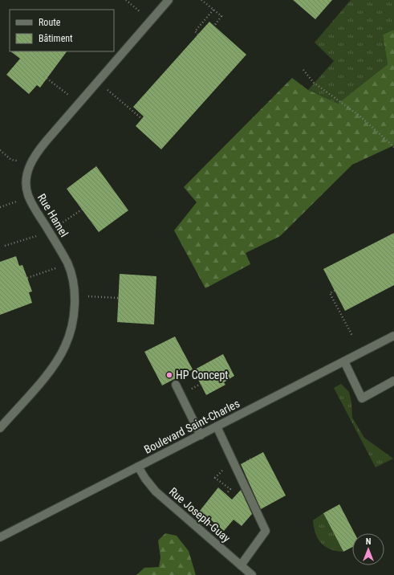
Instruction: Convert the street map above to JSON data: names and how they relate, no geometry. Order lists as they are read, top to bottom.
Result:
{
  "streets": {
    "street": ["Rue Hamel", "Boulevard Saint-Charles", "Rue Joseph-Guay"]
  },
  "crossings": [
    ["Boulevard Saint-Charles", "Rue Joseph-Guay"]
  ],
  "places": ["HP Concept"],
  "legend": ["Route", "Bâtiment"],
  "north": "top"
}
